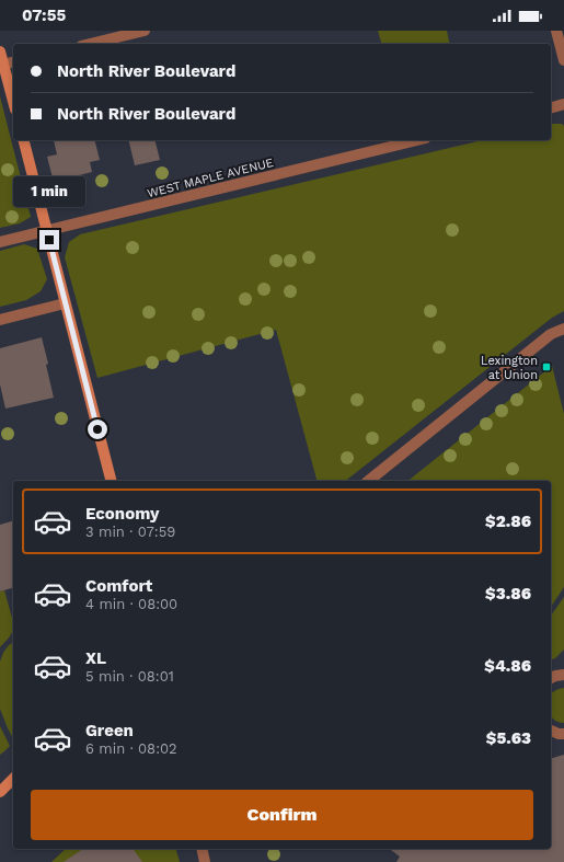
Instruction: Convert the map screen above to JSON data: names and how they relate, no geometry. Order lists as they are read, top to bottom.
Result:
{
  "streets": {
    "street": ["WEST MAPLE AVENUE"]
  },
  "places": {
    "transit": ["Lexington at Union"]
  },
  "page": {
    "status": "07:55",
    "banner": ["North River Boulevard", "North River Boulevard"],
    "bubble": "1 min",
    "list": [
      {
        "name": "Economy",
        "note": "3 min · 07:59",
        "value": "$2.86"
      },
      {
        "name": "Comfort",
        "note": "4 min · 08:00",
        "value": "$3.86"
      },
      {
        "name": "XL",
        "note": "5 min · 08:01",
        "value": "$4.86"
      },
      {
        "name": "Green",
        "note": "6 min · 08:02",
        "value": "$5.63"
      }
    ],
    "buttons": "Confirm"
  }
}
